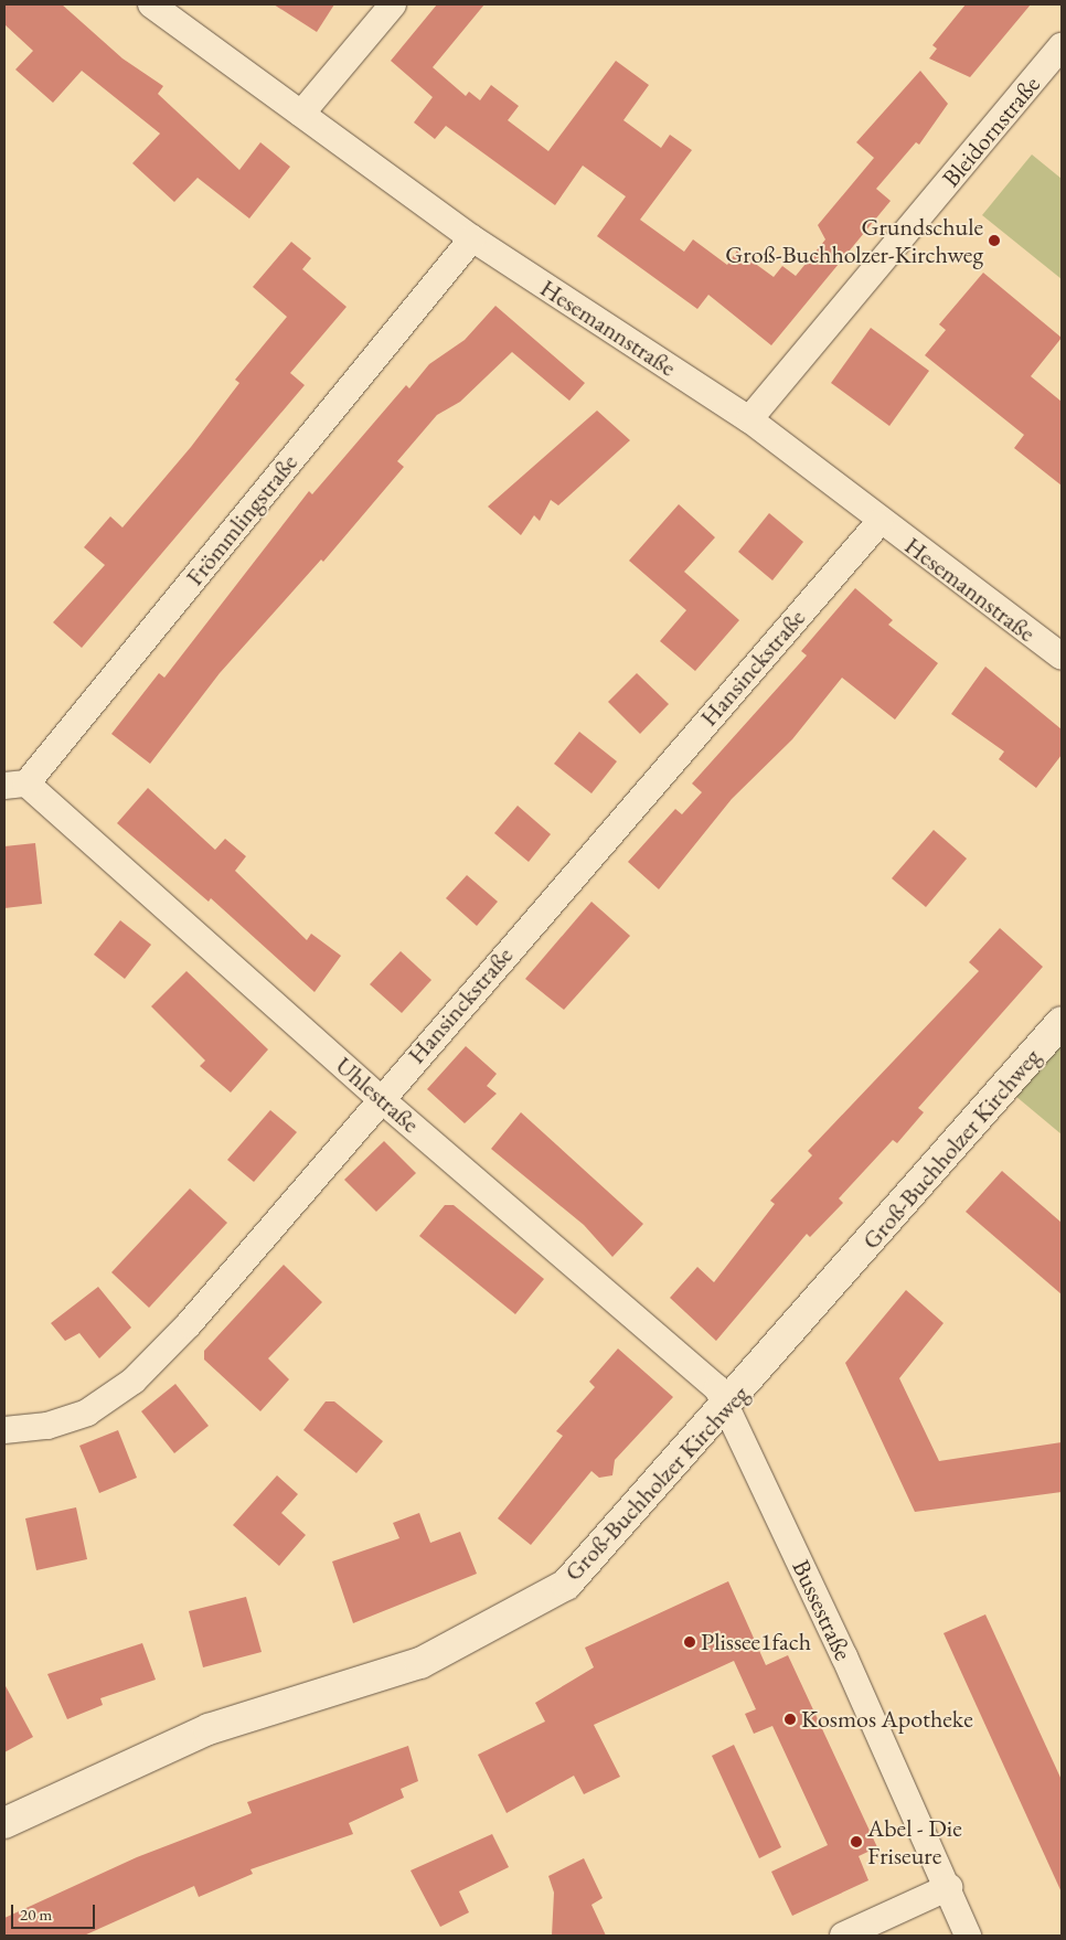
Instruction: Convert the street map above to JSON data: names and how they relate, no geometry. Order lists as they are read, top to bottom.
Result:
{
  "streets": {
    "street": [
      "Bleidornstraße",
      "Hesemannstraße",
      "Frömmlingstraße",
      "Hansinckstraße",
      "Uhlestraße",
      "Groß-Buchholzer Kirchweg",
      "Bussestraße"
    ]
  },
  "crossings": [
    ["Bleidornstraße", "Hesemannstraße"],
    ["Hesemannstraße", "Frömmlingstraße"],
    ["Hesemannstraße", "Hansinckstraße"],
    ["Frömmlingstraße", "Uhlestraße"],
    ["Hansinckstraße", "Uhlestraße"],
    ["Uhlestraße", "Groß-Buchholzer Kirchweg"],
    ["Uhlestraße", "Bussestraße"],
    ["Groß-Buchholzer Kirchweg", "Bussestraße"]
  ],
  "places": [
    "Grundschule Groß-Buchholzer-Kirchweg",
    "Plissee1fach",
    "Kosmos Apotheke",
    "Abel - Die Friseure"
  ],
  "scale_bar": "20 m"
}
